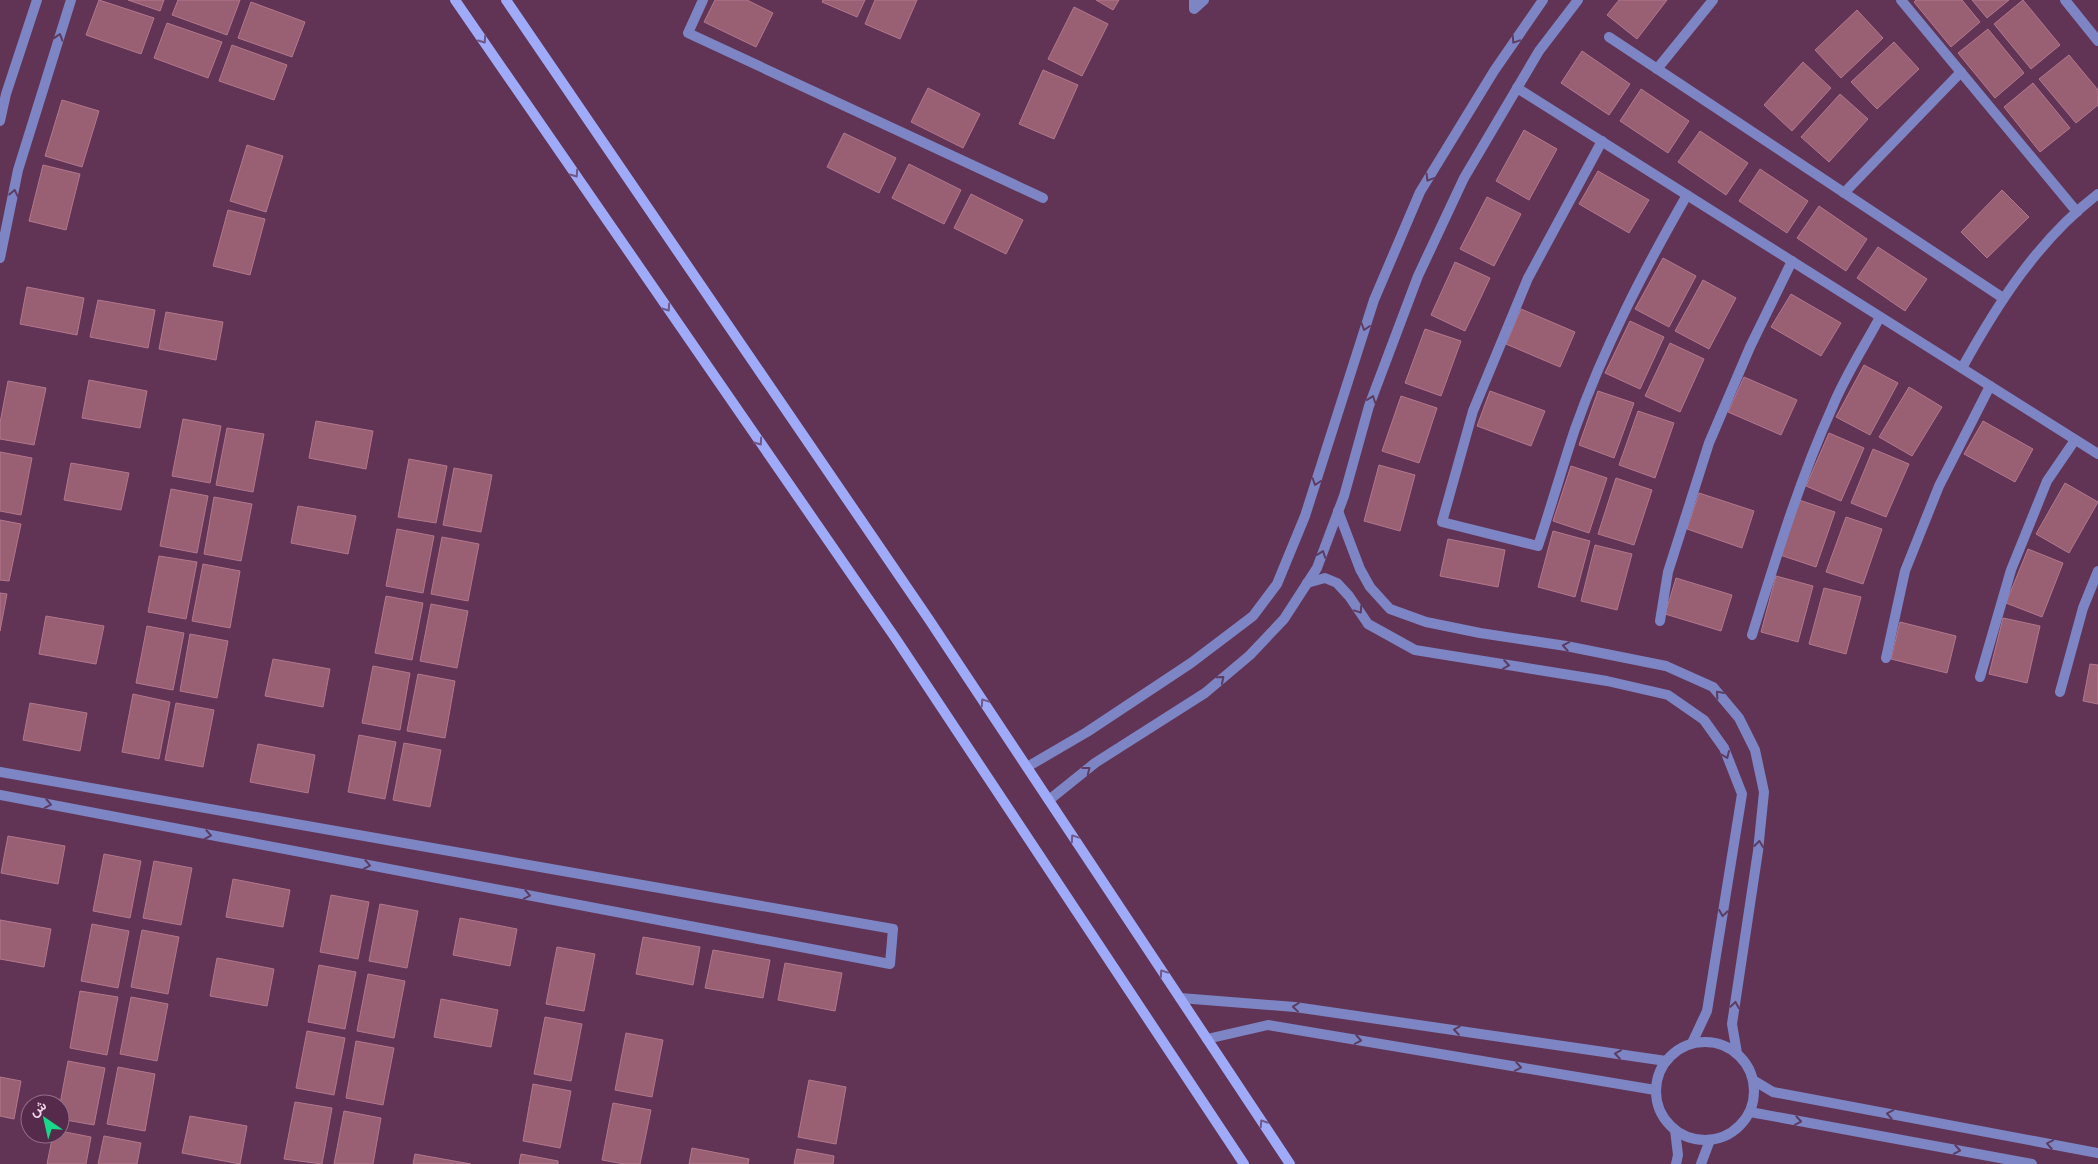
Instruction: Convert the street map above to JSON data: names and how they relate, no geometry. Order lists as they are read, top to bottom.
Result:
{
  "north": "top left"
}
